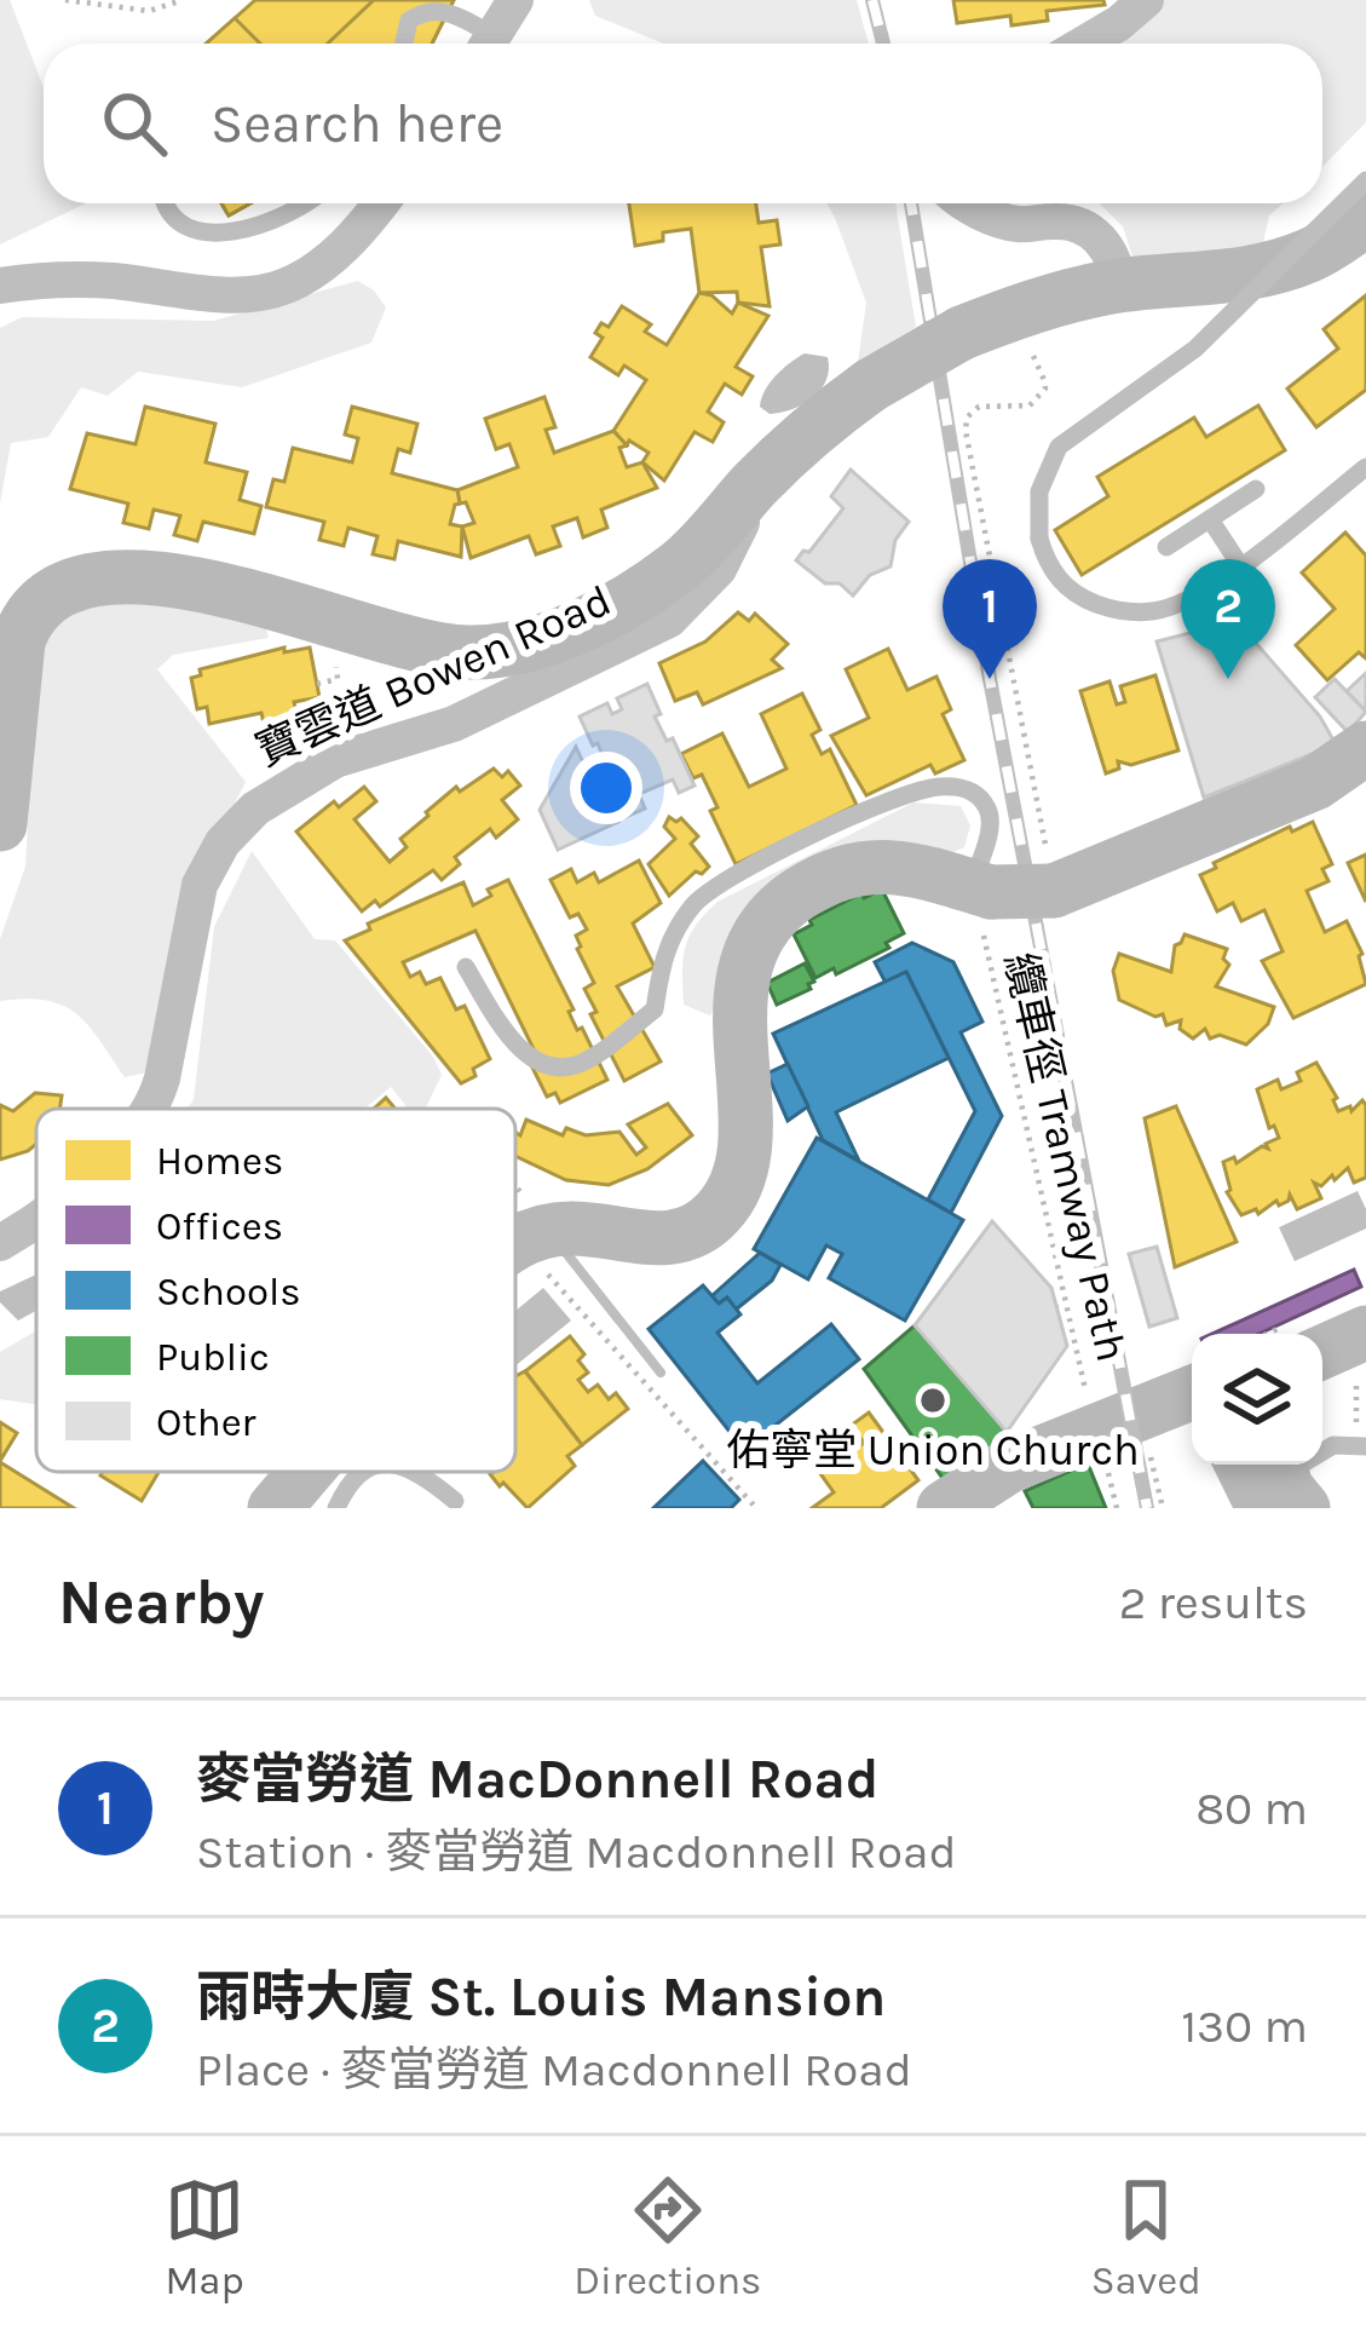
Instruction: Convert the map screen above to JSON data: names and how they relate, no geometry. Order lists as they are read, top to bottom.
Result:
{
  "streets": {
    "street": ["寶雲道 Bowen Road"],
    "path": ["纜車徑 Tramway Path"]
  },
  "places": ["佑寧堂 Union Church"],
  "legend": [
    "Homes",
    "Offices",
    "Schools",
    "Public",
    "Other"
  ],
  "page": {
    "search": "Search here",
    "pins": ["1", "2"],
    "heading": ["Nearby", "2 results"],
    "list": [
      {
        "mark": "1",
        "name": "麥當勞道 MacDonnell Road",
        "note": "Station · 麥當勞道 Macdonnell Road",
        "value": "80 m"
      },
      {
        "mark": "2",
        "name": "雨時大廈 St. Louis Mansion",
        "note": "Place · 麥當勞道 Macdonnell Road",
        "value": "130 m"
      }
    ],
    "nav": ["Map", "Directions", "Saved"]
  }
}
